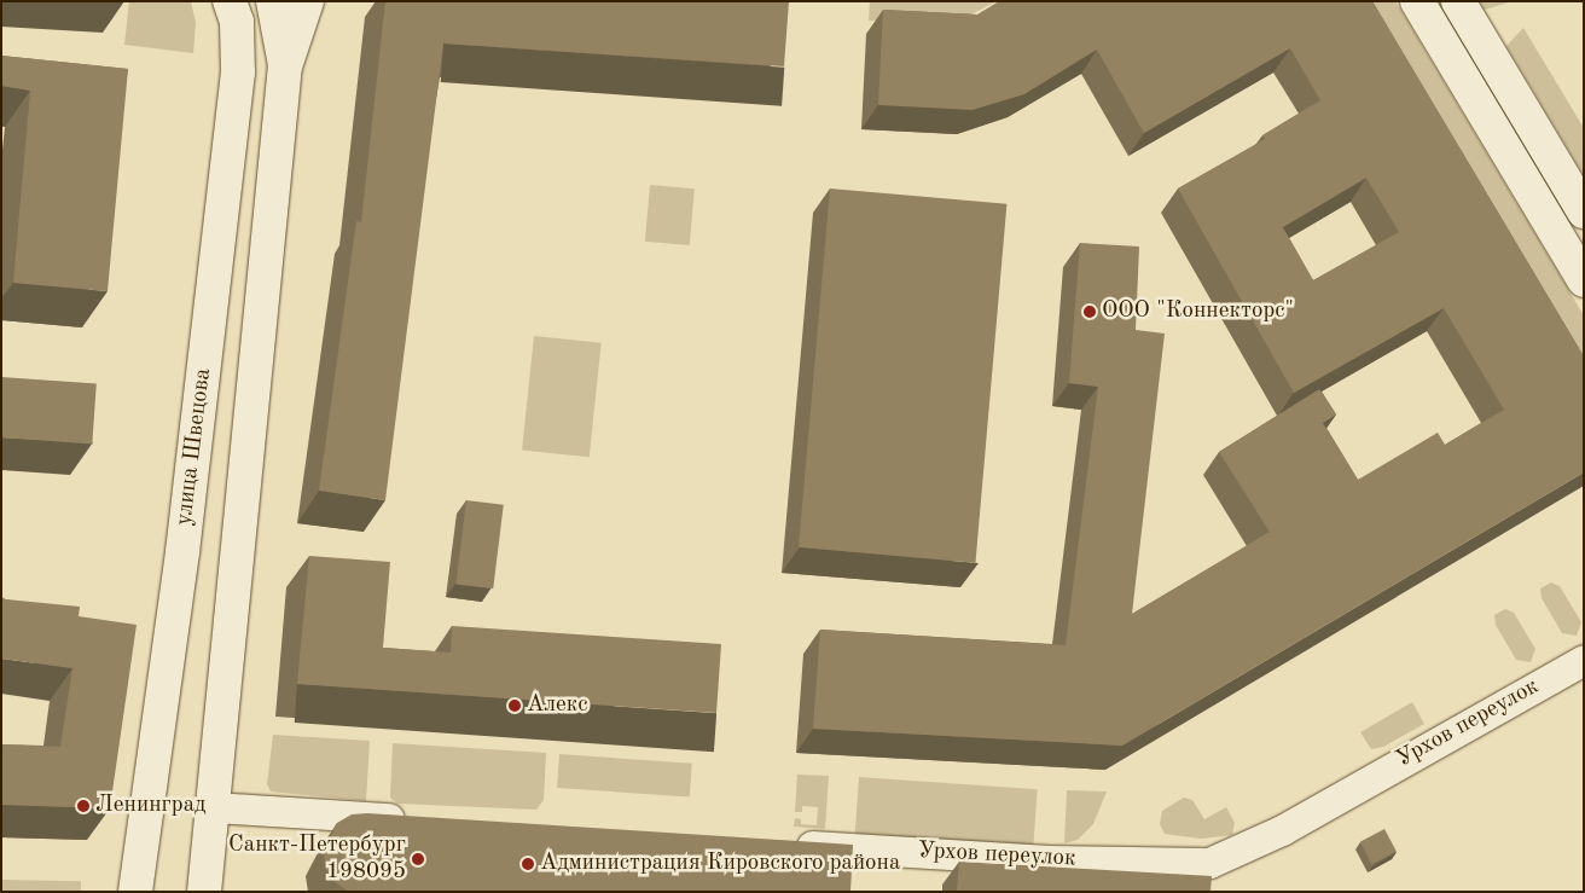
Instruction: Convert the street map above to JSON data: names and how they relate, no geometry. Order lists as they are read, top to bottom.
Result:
{
  "streets": {
    "street": ["улица Швецова", "Урхов переулок"]
  },
  "places": [
    "ООО \"Коннекторс\"",
    "Алекс",
    "Ленинград",
    "Санкт-Петербург 198095",
    "Администрация Кировского района"
  ]
}
